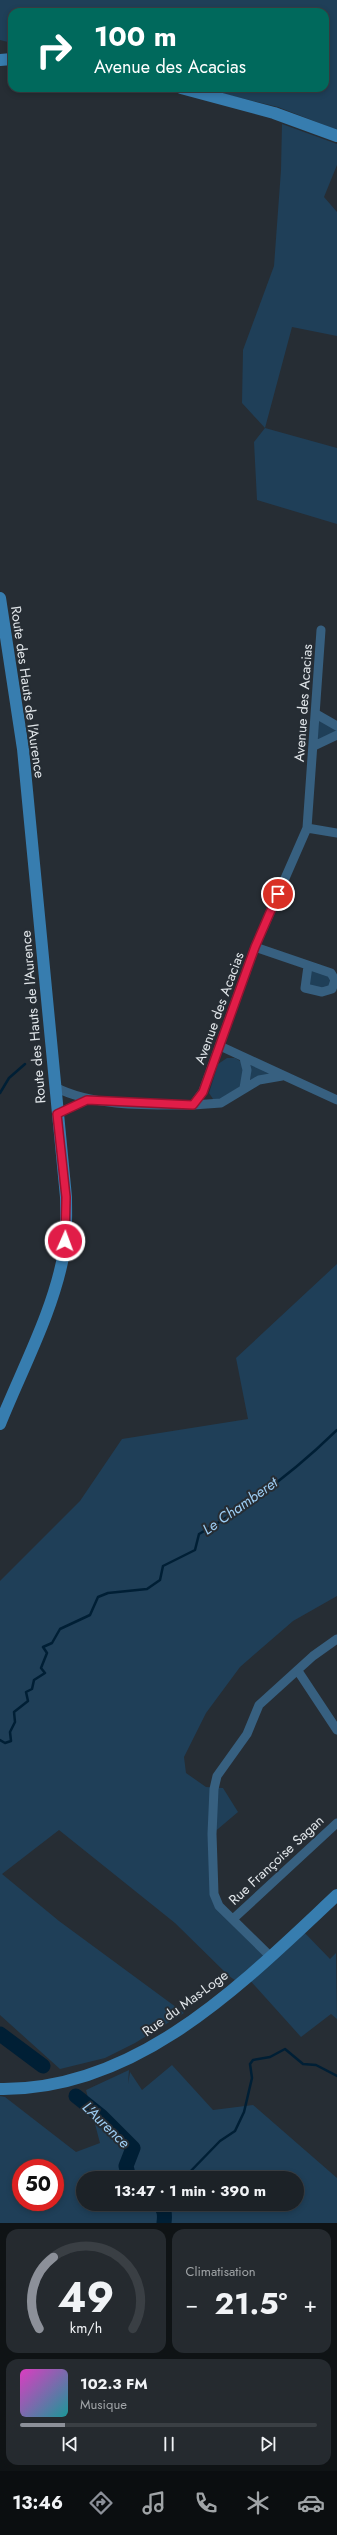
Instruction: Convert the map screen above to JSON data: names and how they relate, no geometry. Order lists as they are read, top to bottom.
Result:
{
  "streets": {
    "main road": ["Route des Hauts de l'Aurence", "Rue du Mas-Loge"],
    "street": ["Avenue des Acacias", "Rue Françoise Sagan"]
  },
  "water": ["Le Chamberet", "L'Aurence"],
  "page": {
    "turn": ["100 m", "Avenue des Acacias"],
    "limit": "50",
    "trip": "13:47 · 1 min · 390 m",
    "tile": "Climatisation",
    "heat": ["−", "21.5°", "+"],
    "song": ["102.3 FM", "Musique"],
    "tabs": "13:46",
    "gauge": ["49", "km/h"]
  }
}
